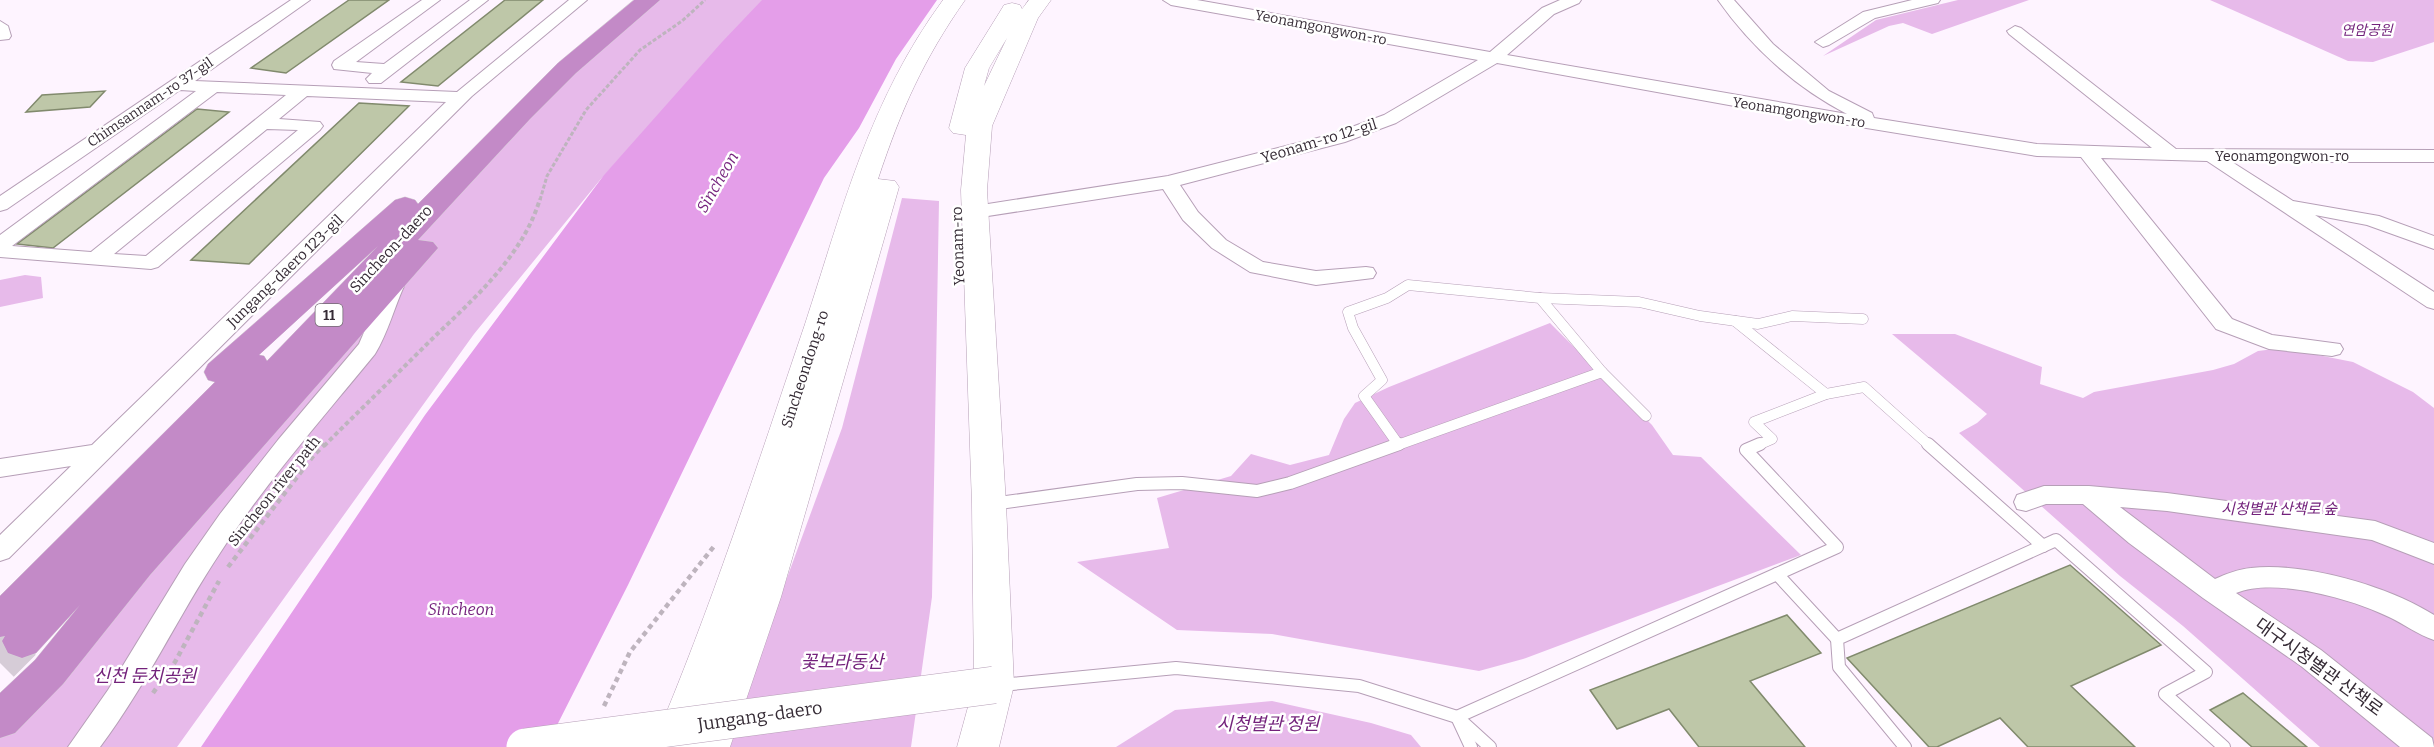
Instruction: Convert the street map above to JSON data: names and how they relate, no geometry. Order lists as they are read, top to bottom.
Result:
{
  "streets": {
    "highway": ["Sincheon-daero", "11"],
    "main road": ["Yeonam-ro", "Sincheondong-ro", "Jungang-daero"],
    "street": [
      "Yeonamgongwon-ro",
      "Chimsannam-ro 37-gil",
      "Yeonam-ro 12-gil",
      "Jungang-daero 123-gil",
      "대구시청별관 산책로"
    ],
    "path": ["Sincheon river path"]
  },
  "crossings": [
    ["Yeonamgongwon-ro", "Yeonam-ro 12-gil"],
    ["Yeonam-ro 12-gil", "Yeonam-ro"],
    ["Yeonam-ro", "Jungang-daero"]
  ],
  "water": ["Sincheon"],
  "parks": [
    "연암공원",
    "시청별관 산책로 숲",
    "꽃보라동산",
    "신천 둔치공원",
    "시청별관 정원"
  ]
}
